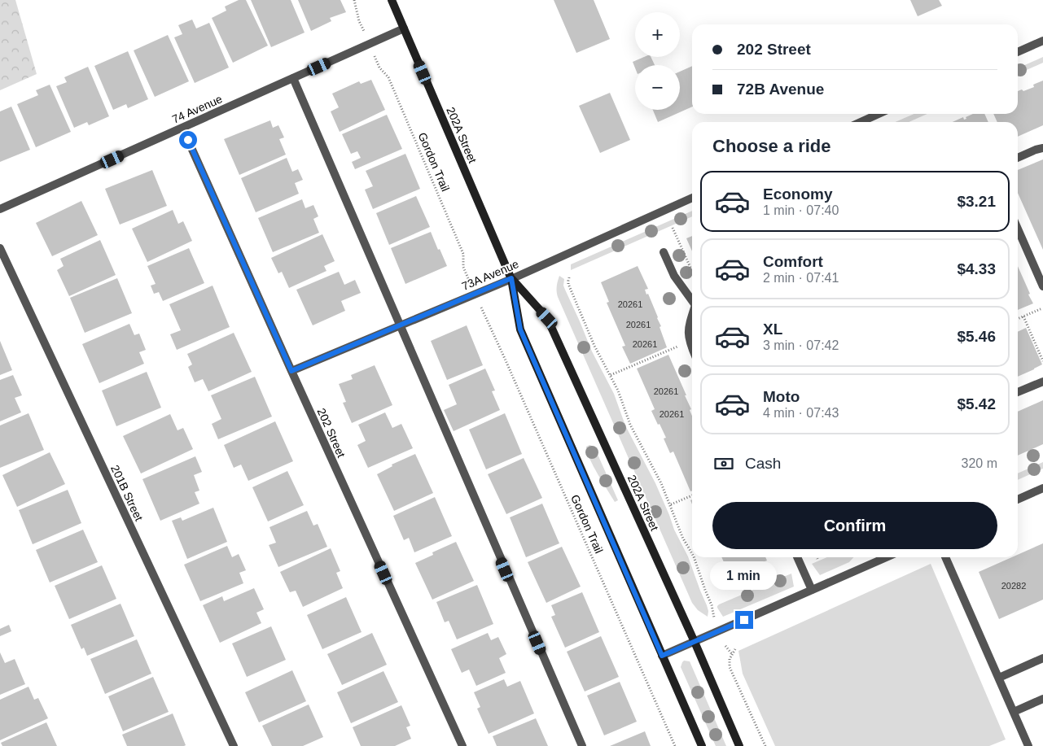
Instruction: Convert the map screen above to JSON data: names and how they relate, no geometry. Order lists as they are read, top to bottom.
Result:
{
  "streets": {
    "main road": ["202A Street"],
    "street": [
      "74 Avenue",
      "73A Avenue",
      "202 Street",
      "201B Street"
    ],
    "path": ["Gordon Trail"]
  },
  "crossings": [
    ["74 Avenue", "202A Street"],
    ["74 Avenue", "202 Street"],
    ["202A Street", "73A Avenue"],
    ["73A Avenue", "202 Street"]
  ],
  "house_numbers": [
    "20261",
    "20261",
    "20261",
    "20261",
    "20261",
    "20282"
  ],
  "page": {
    "map_buttons": ["+", "−"],
    "banner": ["202 Street", "72B Avenue"],
    "heading": "Choose a ride",
    "list": [
      {
        "name": "Economy",
        "note": "1 min · 07:40",
        "value": "$3.21"
      },
      {
        "name": "Comfort",
        "note": "2 min · 07:41",
        "value": "$4.33"
      },
      {
        "name": "XL",
        "note": "3 min · 07:42",
        "value": "$5.46"
      },
      {
        "name": "Moto",
        "note": "4 min · 07:43",
        "value": "$5.42"
      }
    ],
    "pay": ["Cash", "320 m"],
    "buttons": "Confirm",
    "bubble": "1 min"
  }
}
